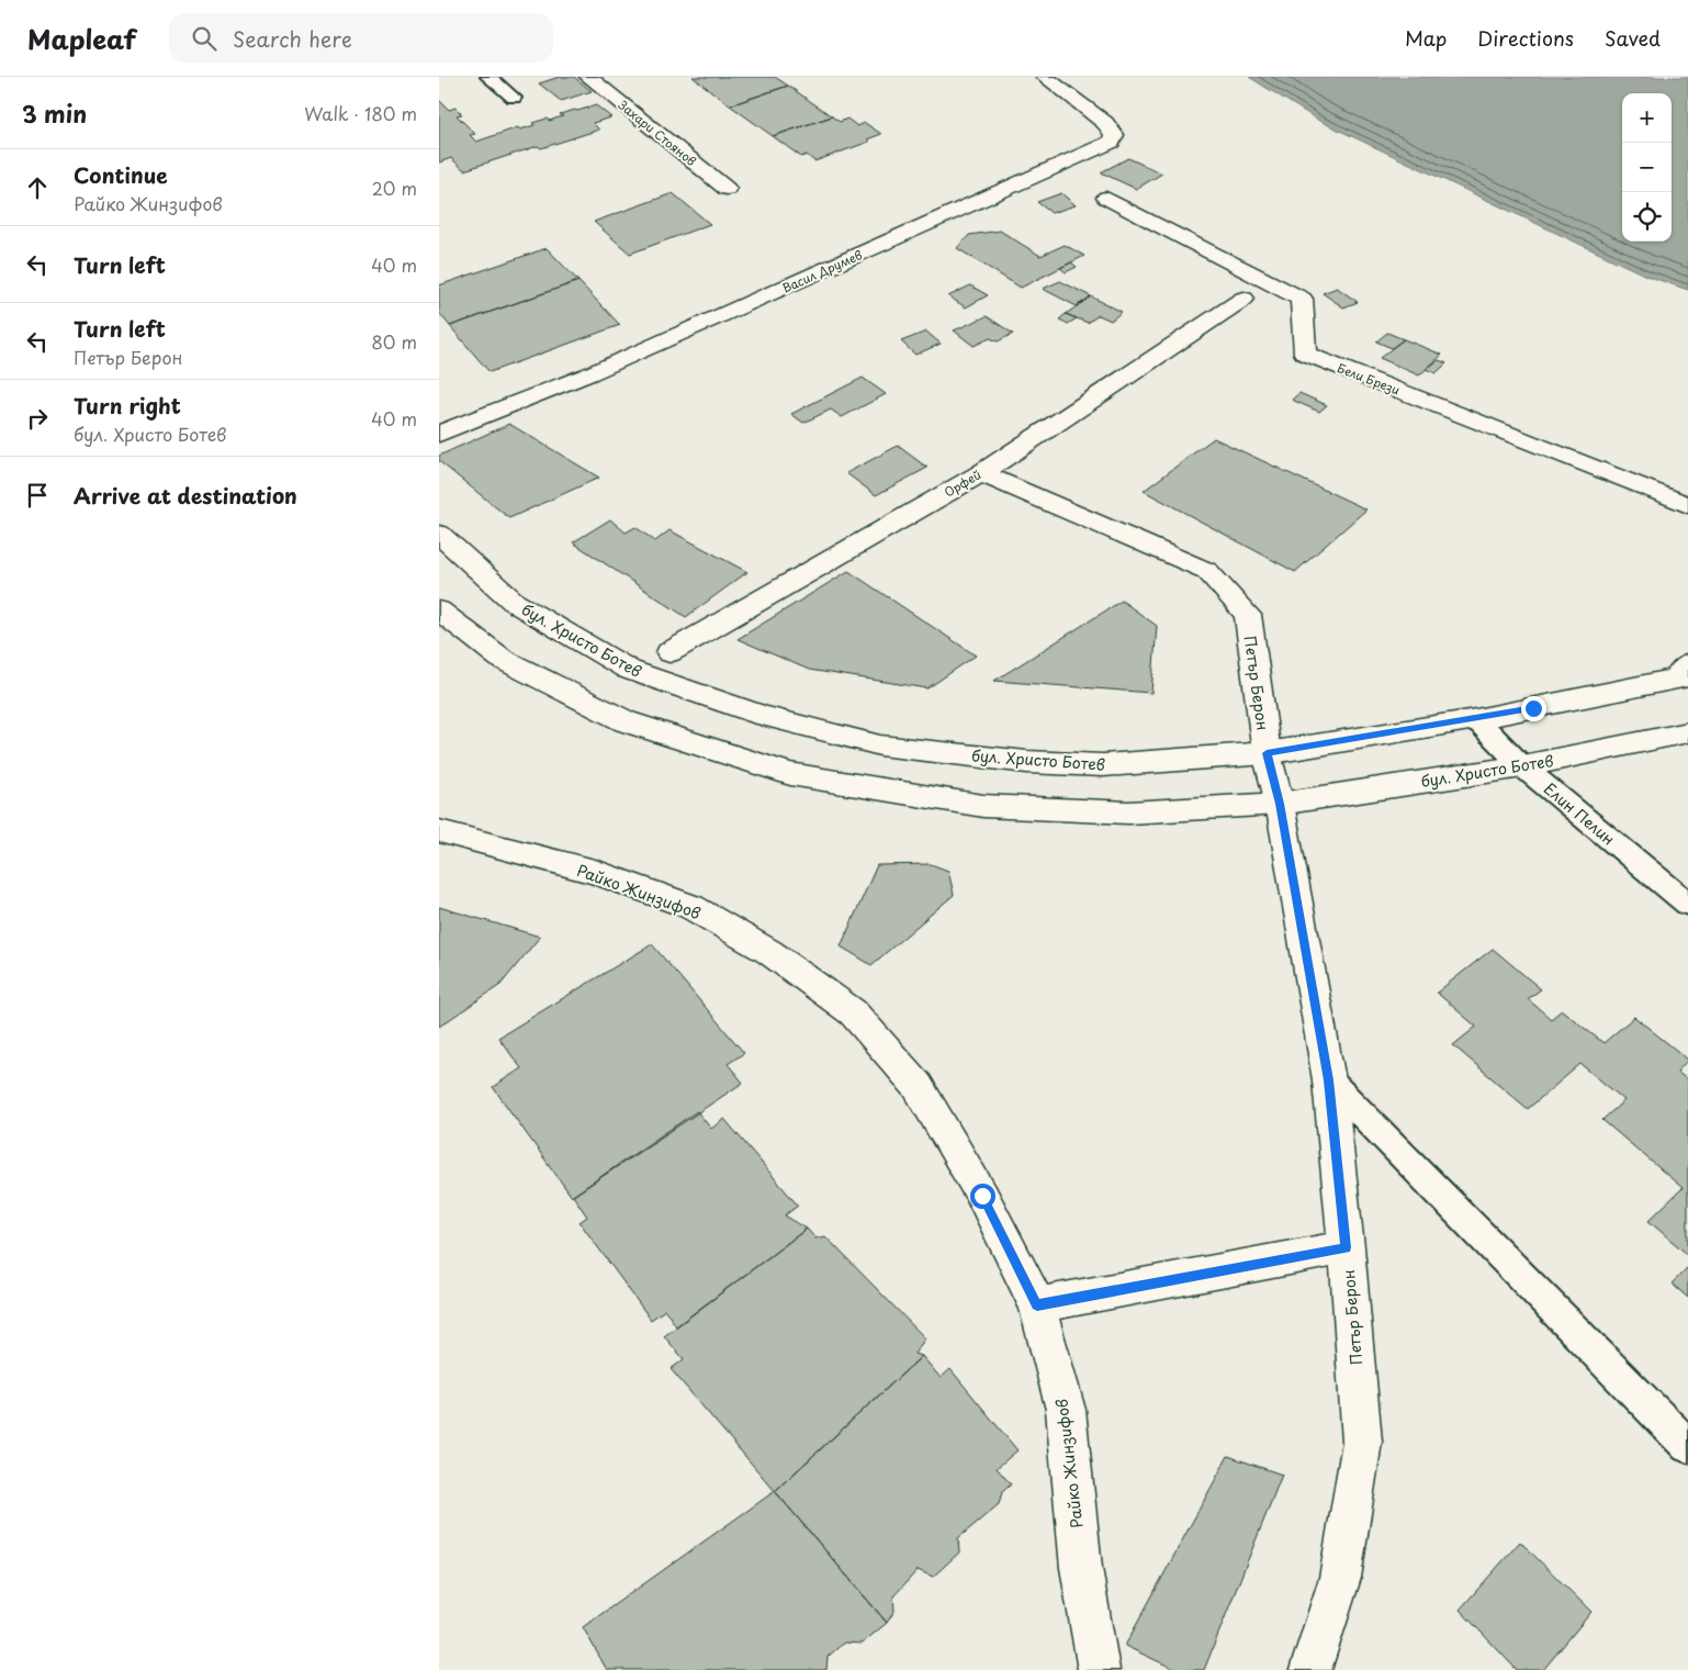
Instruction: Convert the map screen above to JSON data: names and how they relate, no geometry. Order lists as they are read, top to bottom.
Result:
{
  "streets": {
    "street": [
      "Захари Стоянов",
      "Васил Друмев",
      "Бели Брези",
      "Орфей",
      "бул. Христо Ботев",
      "Петър Берон",
      "Райко Жинзифов"
    ],
    "lane": ["Елин Пелин"]
  },
  "crossings": [
    ["Орфей", "Петър Берон"],
    ["бул. Христо Ботев", "Петър Берон"],
    ["бул. Христо Ботев", "Елин Пелин"]
  ],
  "page": {
    "header": "Mapleaf",
    "search": "Search here",
    "nav": ["Map", "Directions", "Saved"],
    "heading": ["3 min", "Walk · 180 m"],
    "map_buttons": ["+", "−"],
    "list": [
      ["Continue", "Райко Жинзифов", "20 m"],
      ["Turn left", "40 m"],
      ["Turn left", "Петър Берон", "80 m"],
      ["Turn right", "бул. Христо Ботев", "40 m"],
      "Arrive at destination"
    ]
  }
}
